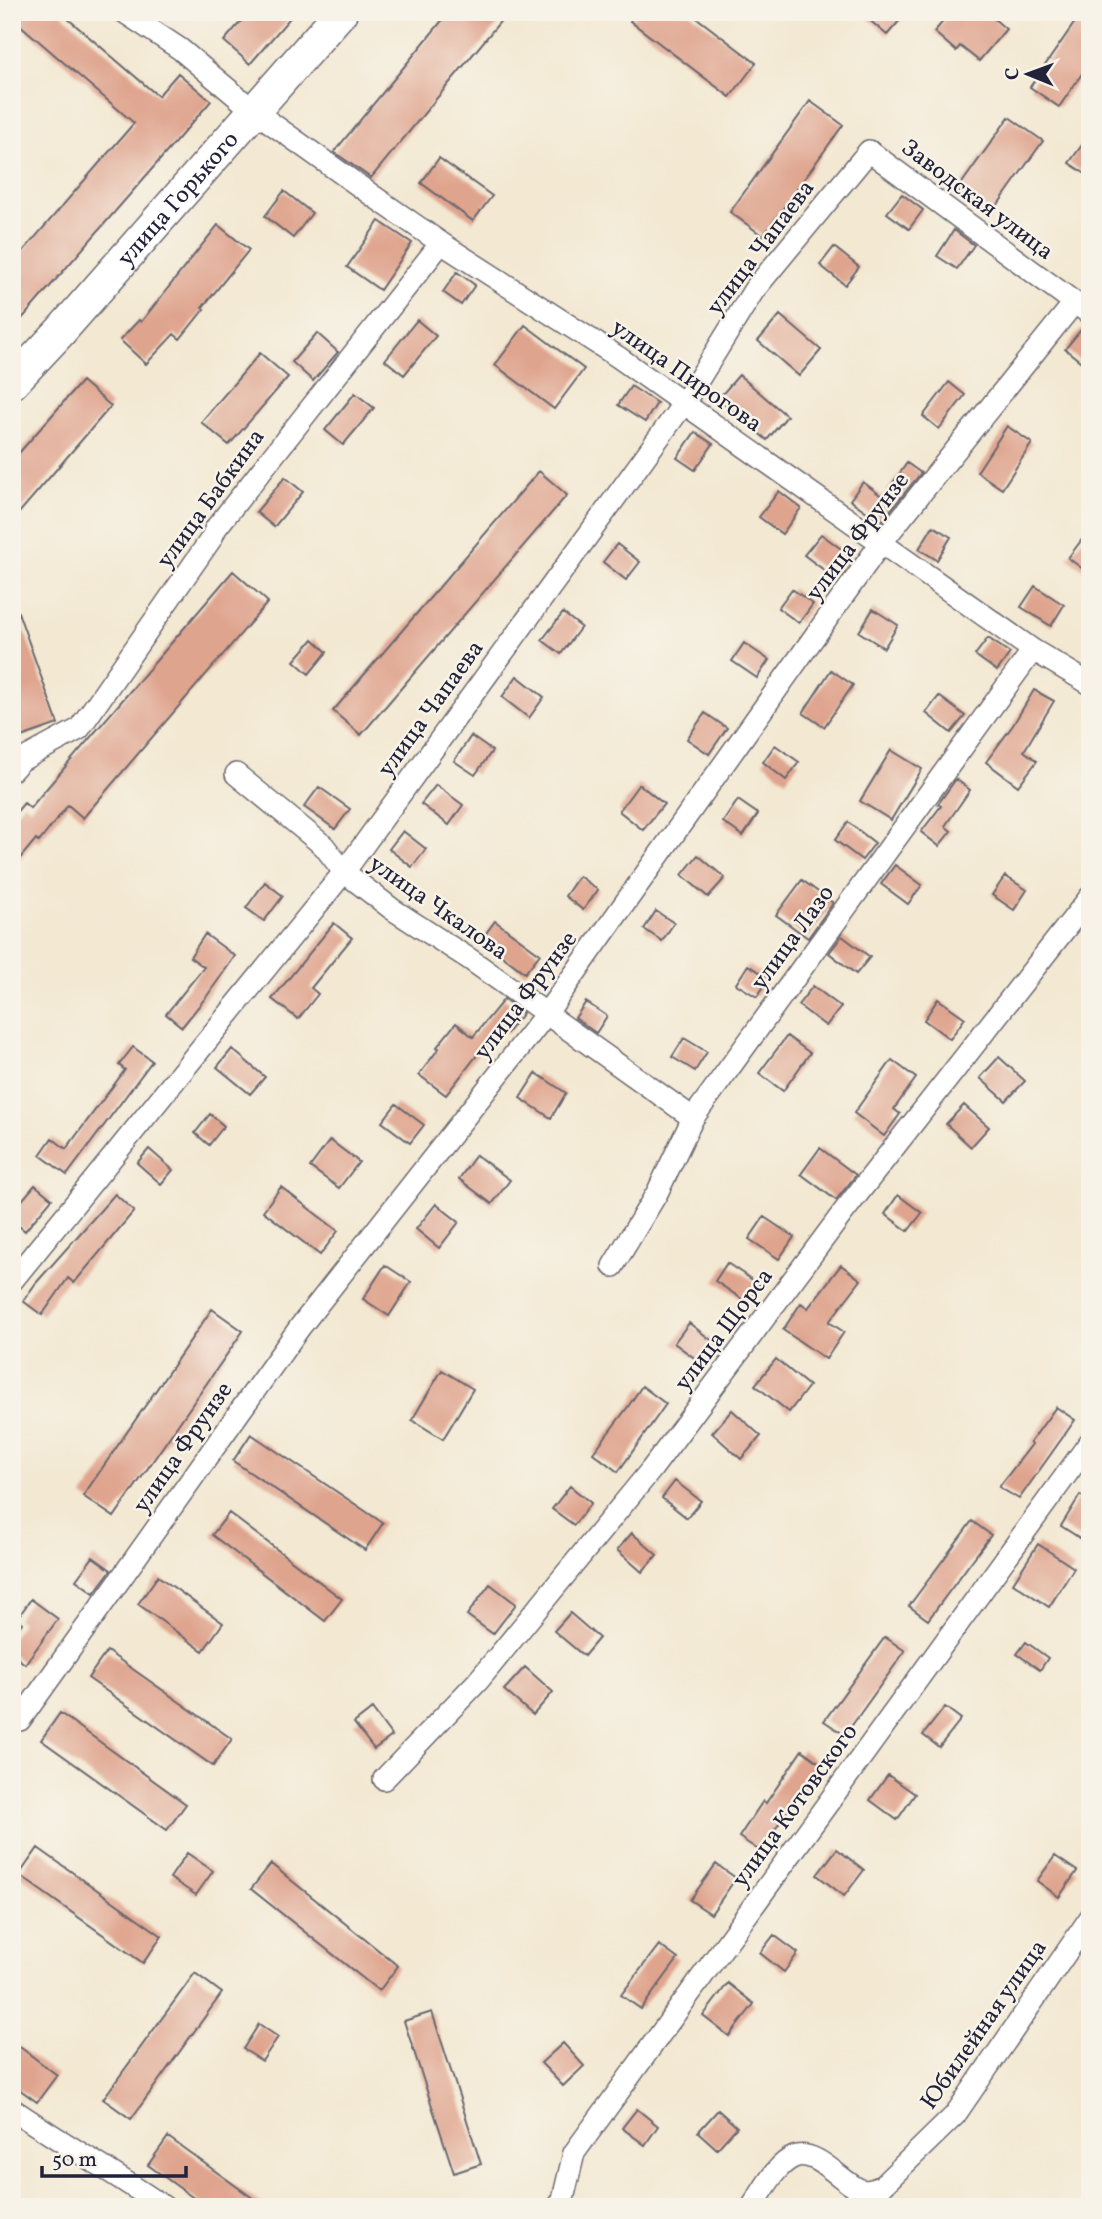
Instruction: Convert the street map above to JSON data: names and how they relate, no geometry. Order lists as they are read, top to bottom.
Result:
{
  "streets": {
    "street": [
      "улица Горького",
      "Заводская улица",
      "улица Чапаева",
      "улица Пирогова",
      "улица Бабкина",
      "улица Фрунзе",
      "улица Чкалова",
      "улица Лазо",
      "улица Щорса",
      "улица Котовского",
      "Юбилейная улица"
    ]
  },
  "crossings": [
    ["улица Горького", "улица Пирогова"],
    ["Заводская улица", "улица Чапаева"],
    ["Заводская улица", "улица Фрунзе"],
    ["улица Чапаева", "улица Пирогова"],
    ["улица Чапаева", "улица Чкалова"],
    ["улица Пирогова", "улица Бабкина"],
    ["улица Пирогова", "улица Фрунзе"],
    ["улица Пирогова", "улица Лазо"],
    ["улица Фрунзе", "улица Чкалова"],
    ["улица Чкалова", "улица Лазо"]
  ],
  "scale_bar": "50 m",
  "north": "left"
}
